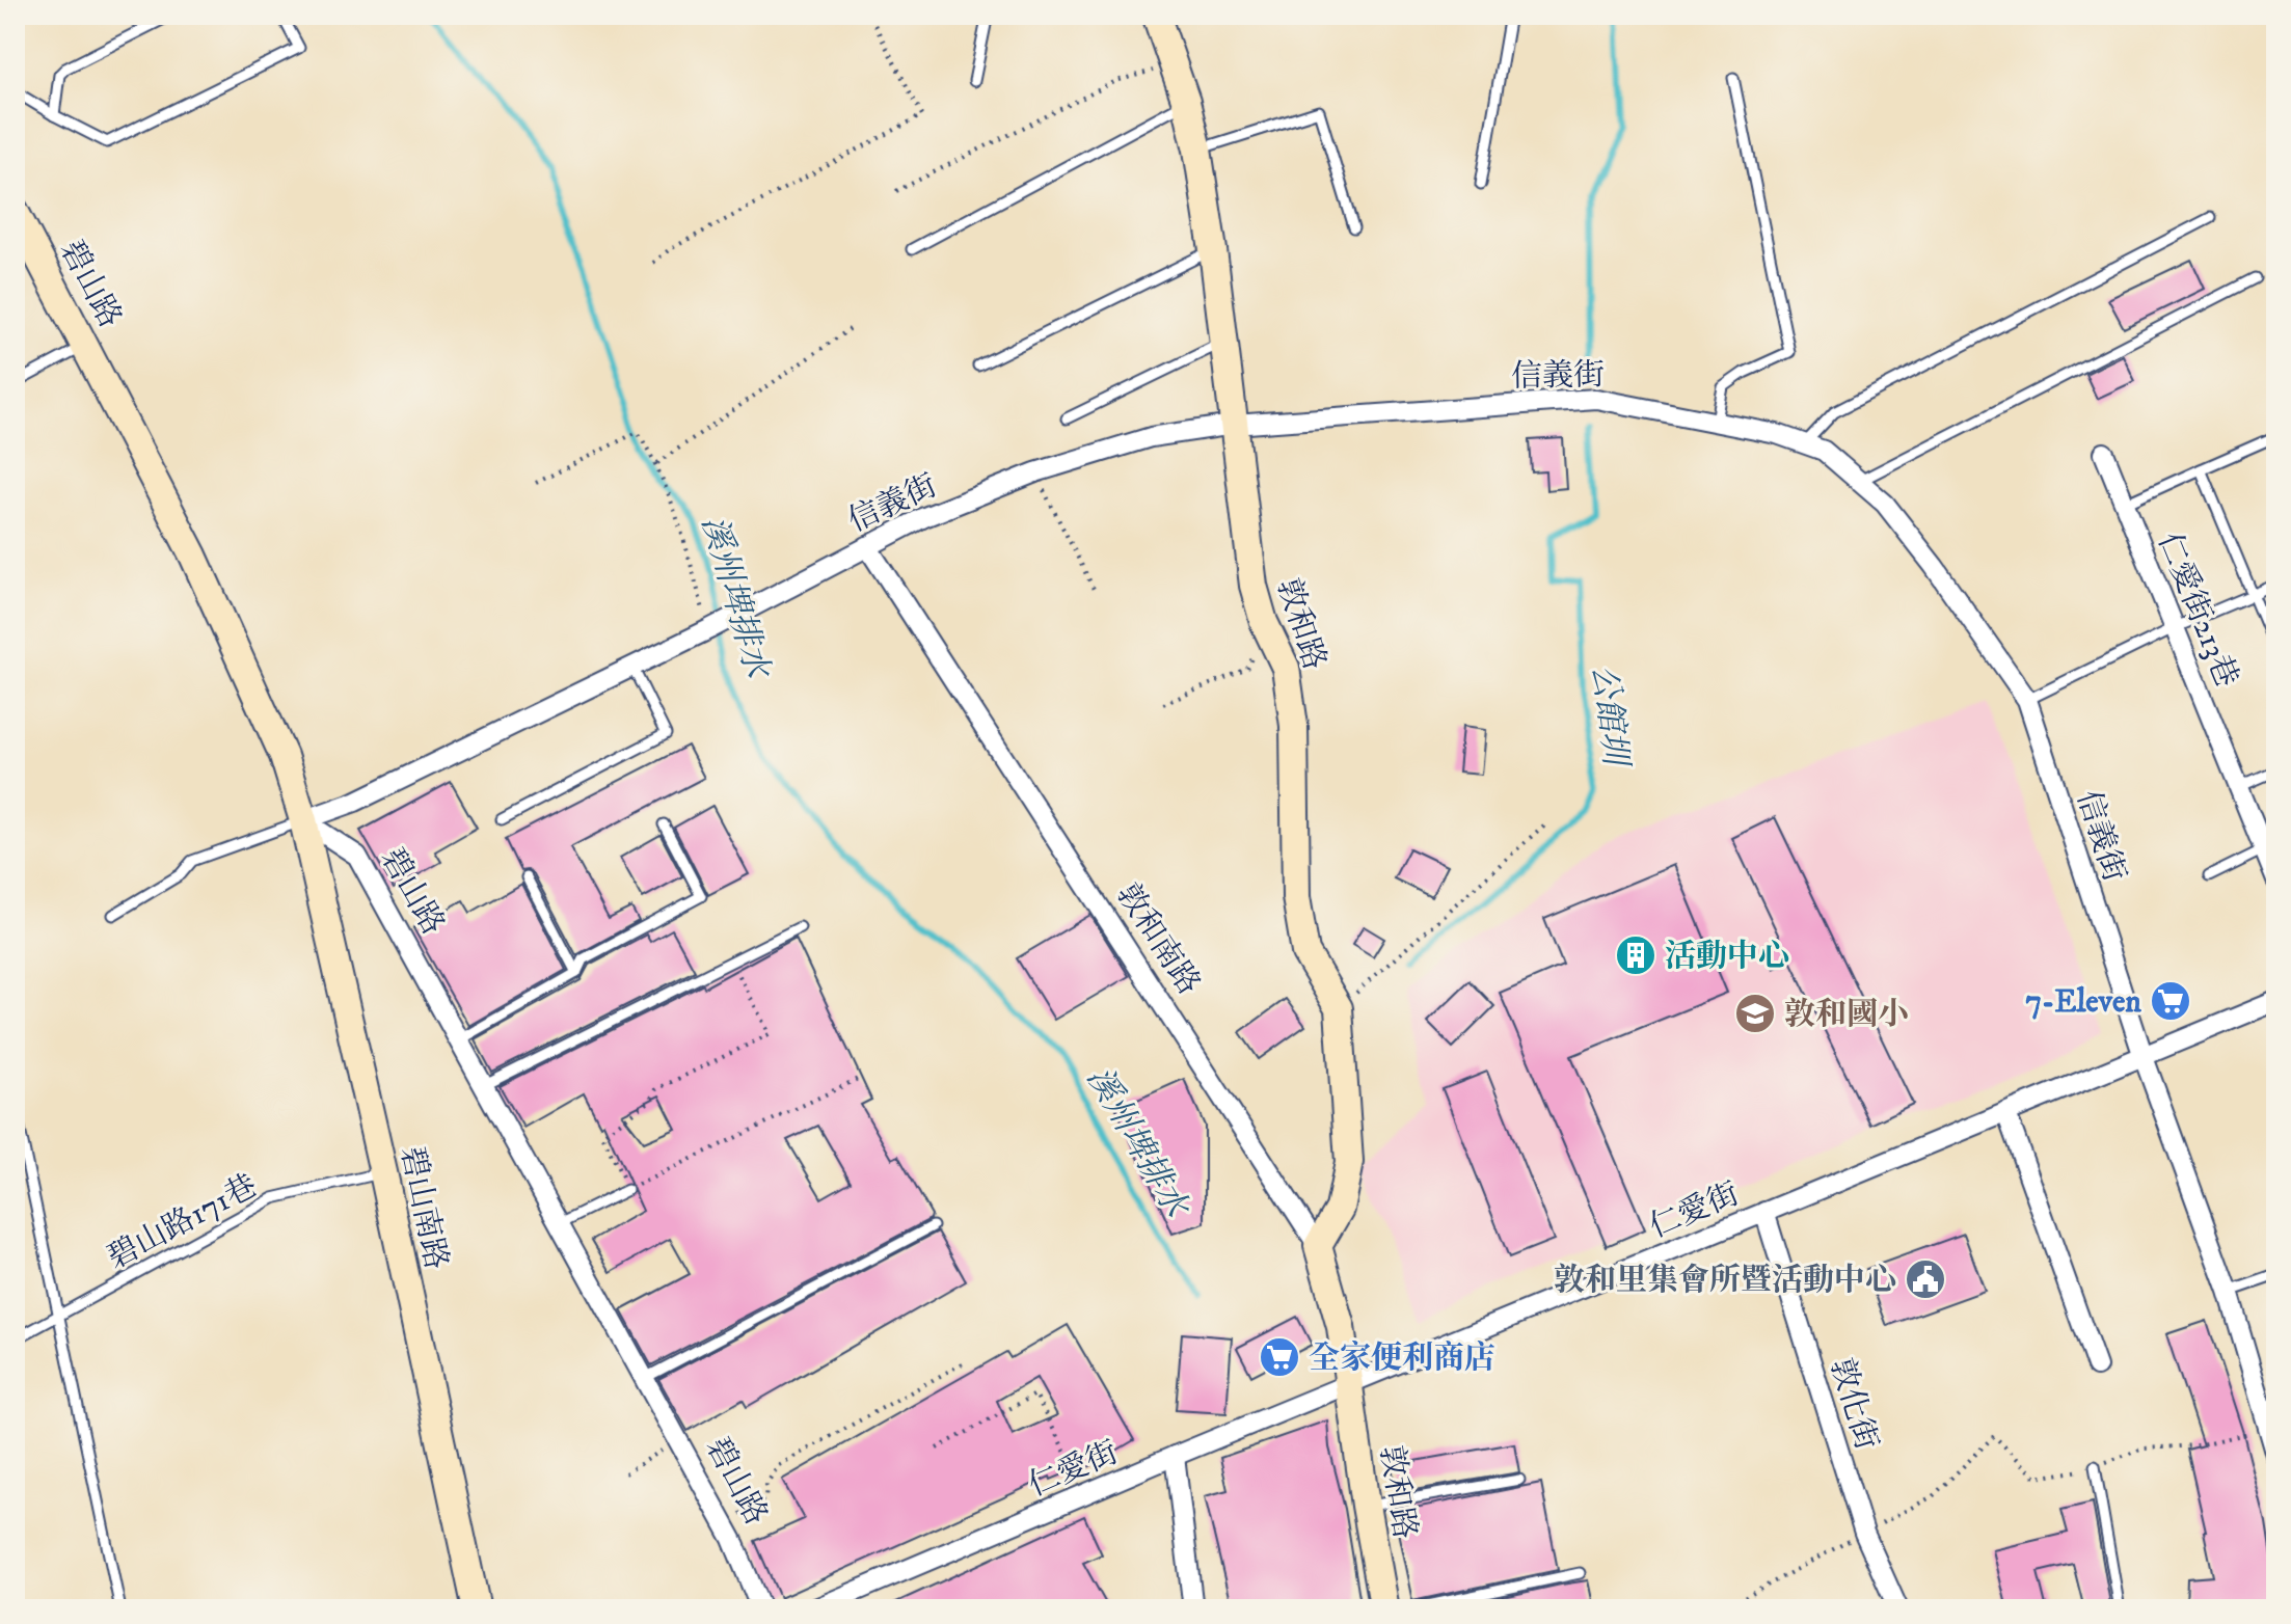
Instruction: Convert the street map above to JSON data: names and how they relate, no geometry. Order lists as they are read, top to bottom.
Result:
{
  "streets": {
    "street": [
      "碧山路",
      "信義街",
      "仁愛街213巷",
      "敦和路",
      "敦和南路",
      "碧山南路",
      "仁愛街",
      "敦化街"
    ],
    "lane": ["碧山路171巷"]
  },
  "crossings": [
    ["碧山路", "信義街"],
    ["碧山路", "碧山南路"],
    ["信義街", "敦和路"],
    ["信義街", "敦和南路"],
    ["信義街", "碧山南路"],
    ["信義街", "仁愛街"],
    ["敦和路", "敦和南路"],
    ["敦和路", "仁愛街"],
    ["敦和南路", "仁愛街"],
    ["碧山南路", "碧山路171巷"],
    ["仁愛街", "敦化街"]
  ],
  "water": ["溪州埤排水", "公館圳"],
  "places": {
    "building": ["活動中心"],
    "supermarket": ["7-Eleven", "全家便利商店"],
    "school or university": ["敦和國小"],
    "public building": ["敦和里集會所暨活動中心"]
  }
}
